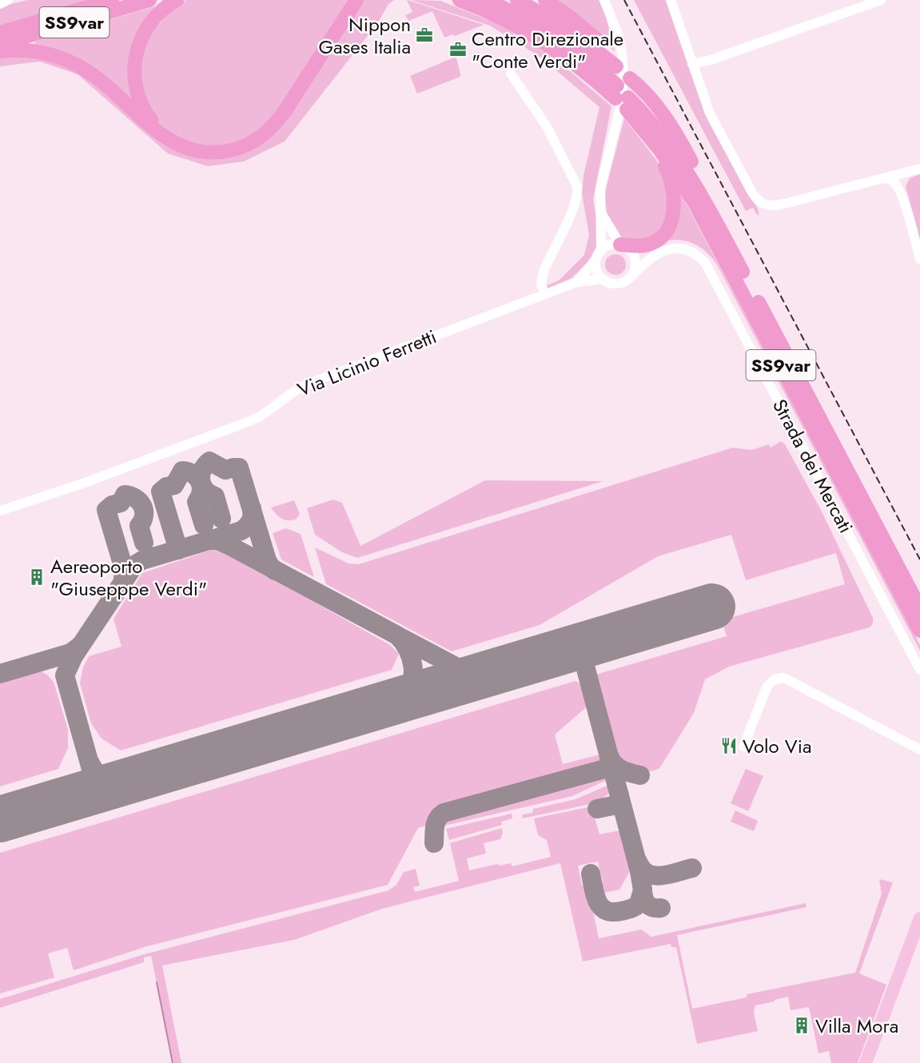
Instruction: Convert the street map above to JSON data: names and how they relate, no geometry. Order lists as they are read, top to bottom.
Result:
{
  "streets": {
    "highway": ["SS9var"],
    "street": ["Via Licinio Ferretti", "Strada dei Mercati"]
  },
  "crossings": [
    ["Via Licinio Ferretti", "Strada dei Mercati"]
  ],
  "places": {
    "office": ["Nippon Gases Italia", "Centro Direzionale \"Conte Verdi\""],
    "building": ["Aereoporto \"Giusepppe Verdi\"", "Villa Mora"],
    "restaurant": ["Volo Via"]
  }
}
